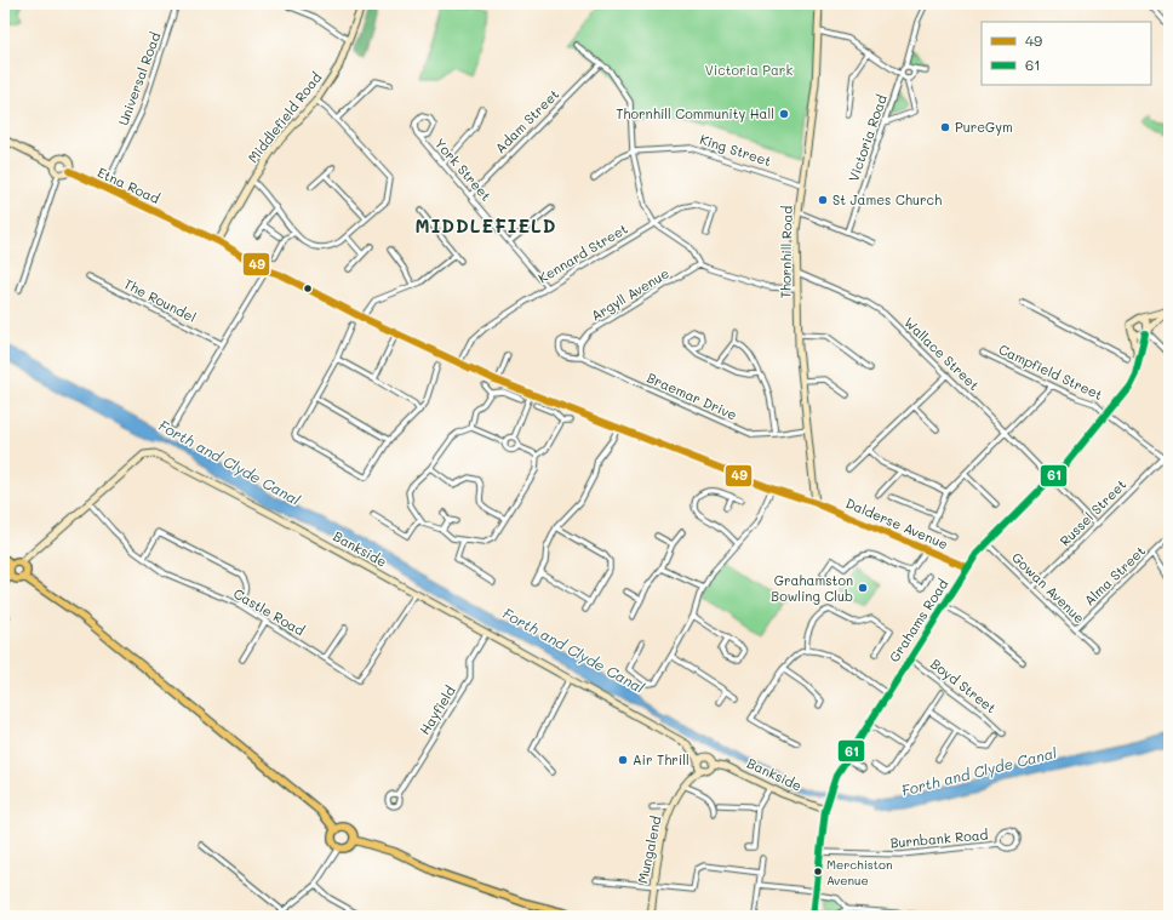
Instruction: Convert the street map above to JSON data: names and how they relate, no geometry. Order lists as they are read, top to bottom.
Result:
{
  "streets": {
    "street": [
      "Universal Road",
      "Middlefield Road",
      "Adam Street",
      "Victoria Road",
      "King Street",
      "York Street",
      "Etna Road",
      "Thornhill Road",
      "Kennard Street",
      "Argyll Avenue",
      "The Roundel",
      "Wallace Street",
      "Campfield Street",
      "Braemar Drive",
      "Russel Street",
      "Dalderse Avenue",
      "Bankside",
      "Alma Street",
      "Gowan Avenue",
      "Castle Road",
      "Grahams Road",
      "Boyd Street",
      "Hayfield",
      "Burnbank Road",
      "Mungalend"
    ]
  },
  "crossings": [
    ["Universal Road", "Etna Road"],
    ["Middlefield Road", "Etna Road"],
    ["Adam Street", "York Street"],
    ["King Street", "Thornhill Road"],
    ["York Street", "Kennard Street"],
    ["Etna Road", "Thornhill Road"],
    ["Etna Road", "Kennard Street"],
    ["Etna Road", "Dalderse Avenue"],
    ["Thornhill Road", "Wallace Street"],
    ["Thornhill Road", "Braemar Drive"],
    ["Thornhill Road", "Dalderse Avenue"],
    ["Argyll Avenue", "Braemar Drive"],
    ["Wallace Street", "Russel Street"],
    ["Wallace Street", "Grahams Road"],
    ["Campfield Street", "Russel Street"],
    ["Campfield Street", "Grahams Road"],
    ["Russel Street", "Gowan Avenue"],
    ["Dalderse Avenue", "Grahams Road"],
    ["Bankside", "Castle Road"],
    ["Bankside", "Grahams Road"],
    ["Bankside", "Hayfield"],
    ["Bankside", "Mungalend"],
    ["Alma Street", "Gowan Avenue"],
    ["Gowan Avenue", "Grahams Road"],
    ["Grahams Road", "Boyd Street"],
    ["Grahams Road", "Burnbank Road"]
  ],
  "districts": ["MIDDLEFIELD"],
  "water": ["Forth and Clyde Canal"],
  "parks": ["Victoria Park"],
  "places": [
    "Thornhill Community Hall",
    "PureGym",
    "St James Church",
    "Grahamston Bowling Club",
    "Air Thrill",
    "Merchiston Avenue"
  ],
  "lines": ["transit line 49", "transit line 61"],
  "legend": ["49", "61"]
}
